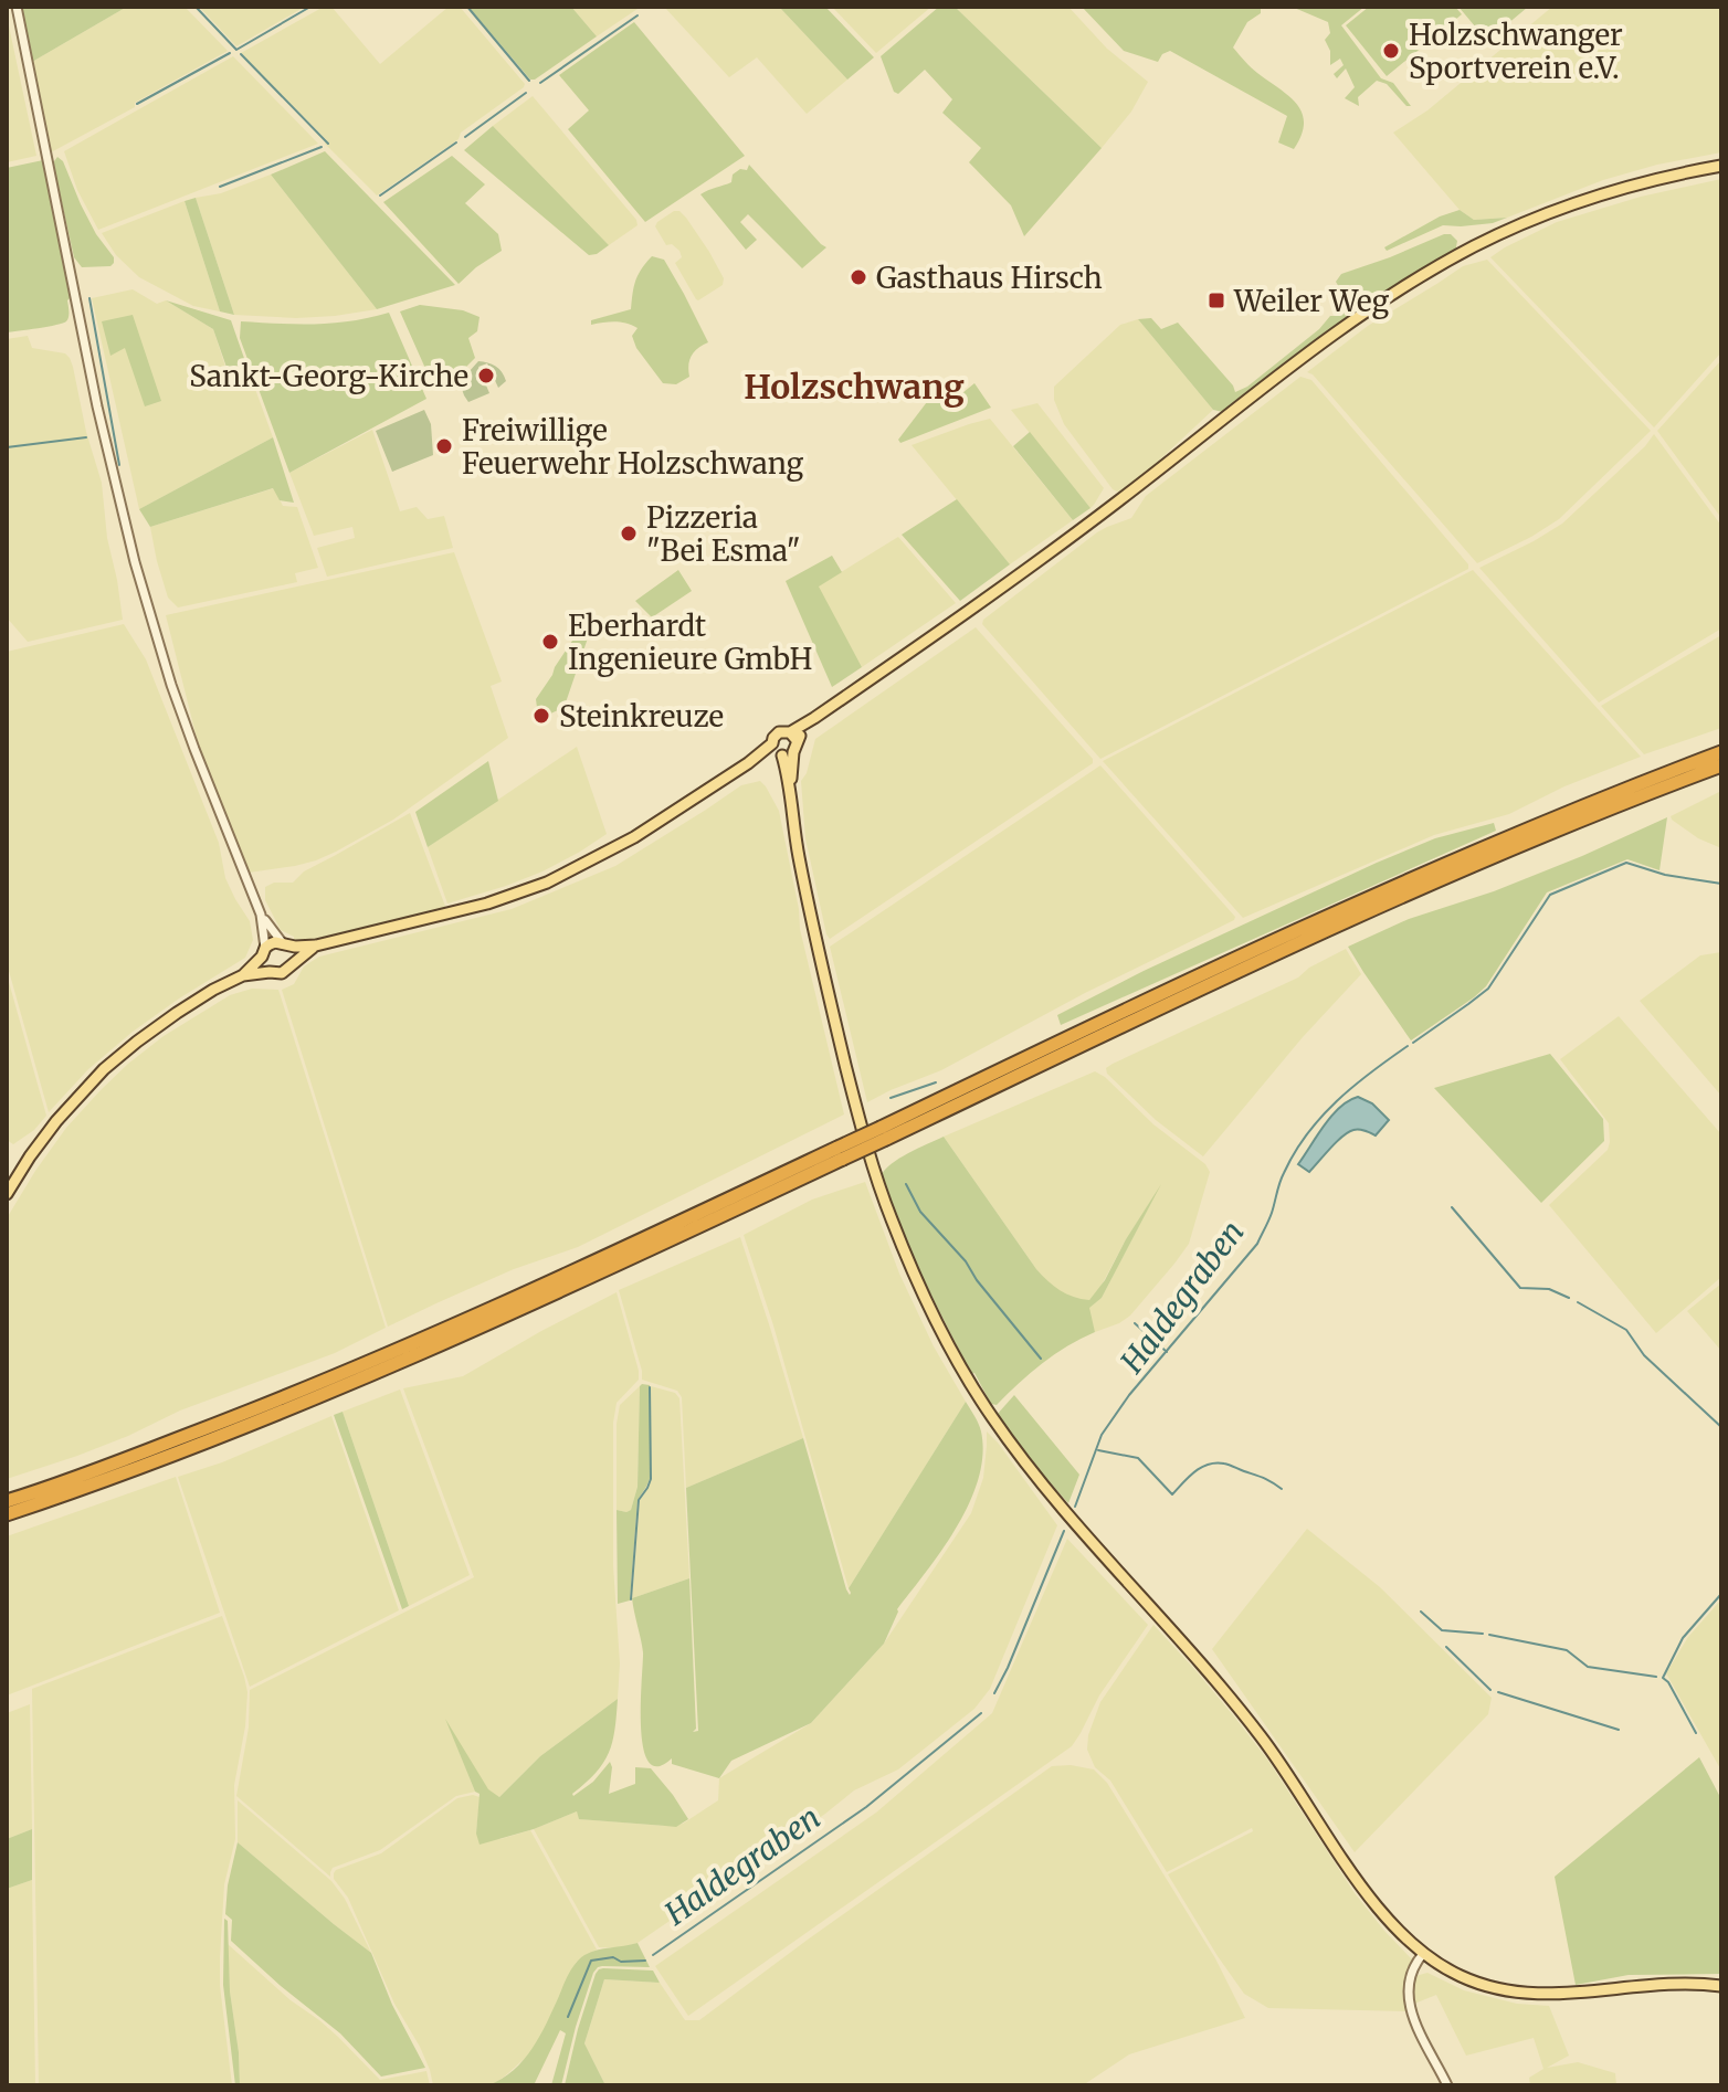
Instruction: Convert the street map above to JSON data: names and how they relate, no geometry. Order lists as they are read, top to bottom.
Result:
{
  "districts": ["Holzschwang"],
  "water": ["Haldegraben"],
  "places": {
    "other": [
      "Holzschwanger Sportverein e.V.",
      "Gasthaus Hirsch",
      "Sankt-Georg-Kirche",
      "Freiwillige Feuerwehr Holzschwang",
      "Pizzeria \"Bei Esma\"",
      "Eberhardt Ingenieure GmbH",
      "Steinkreuze"
    ],
    "transit": ["Weiler Weg"]
  }
}
